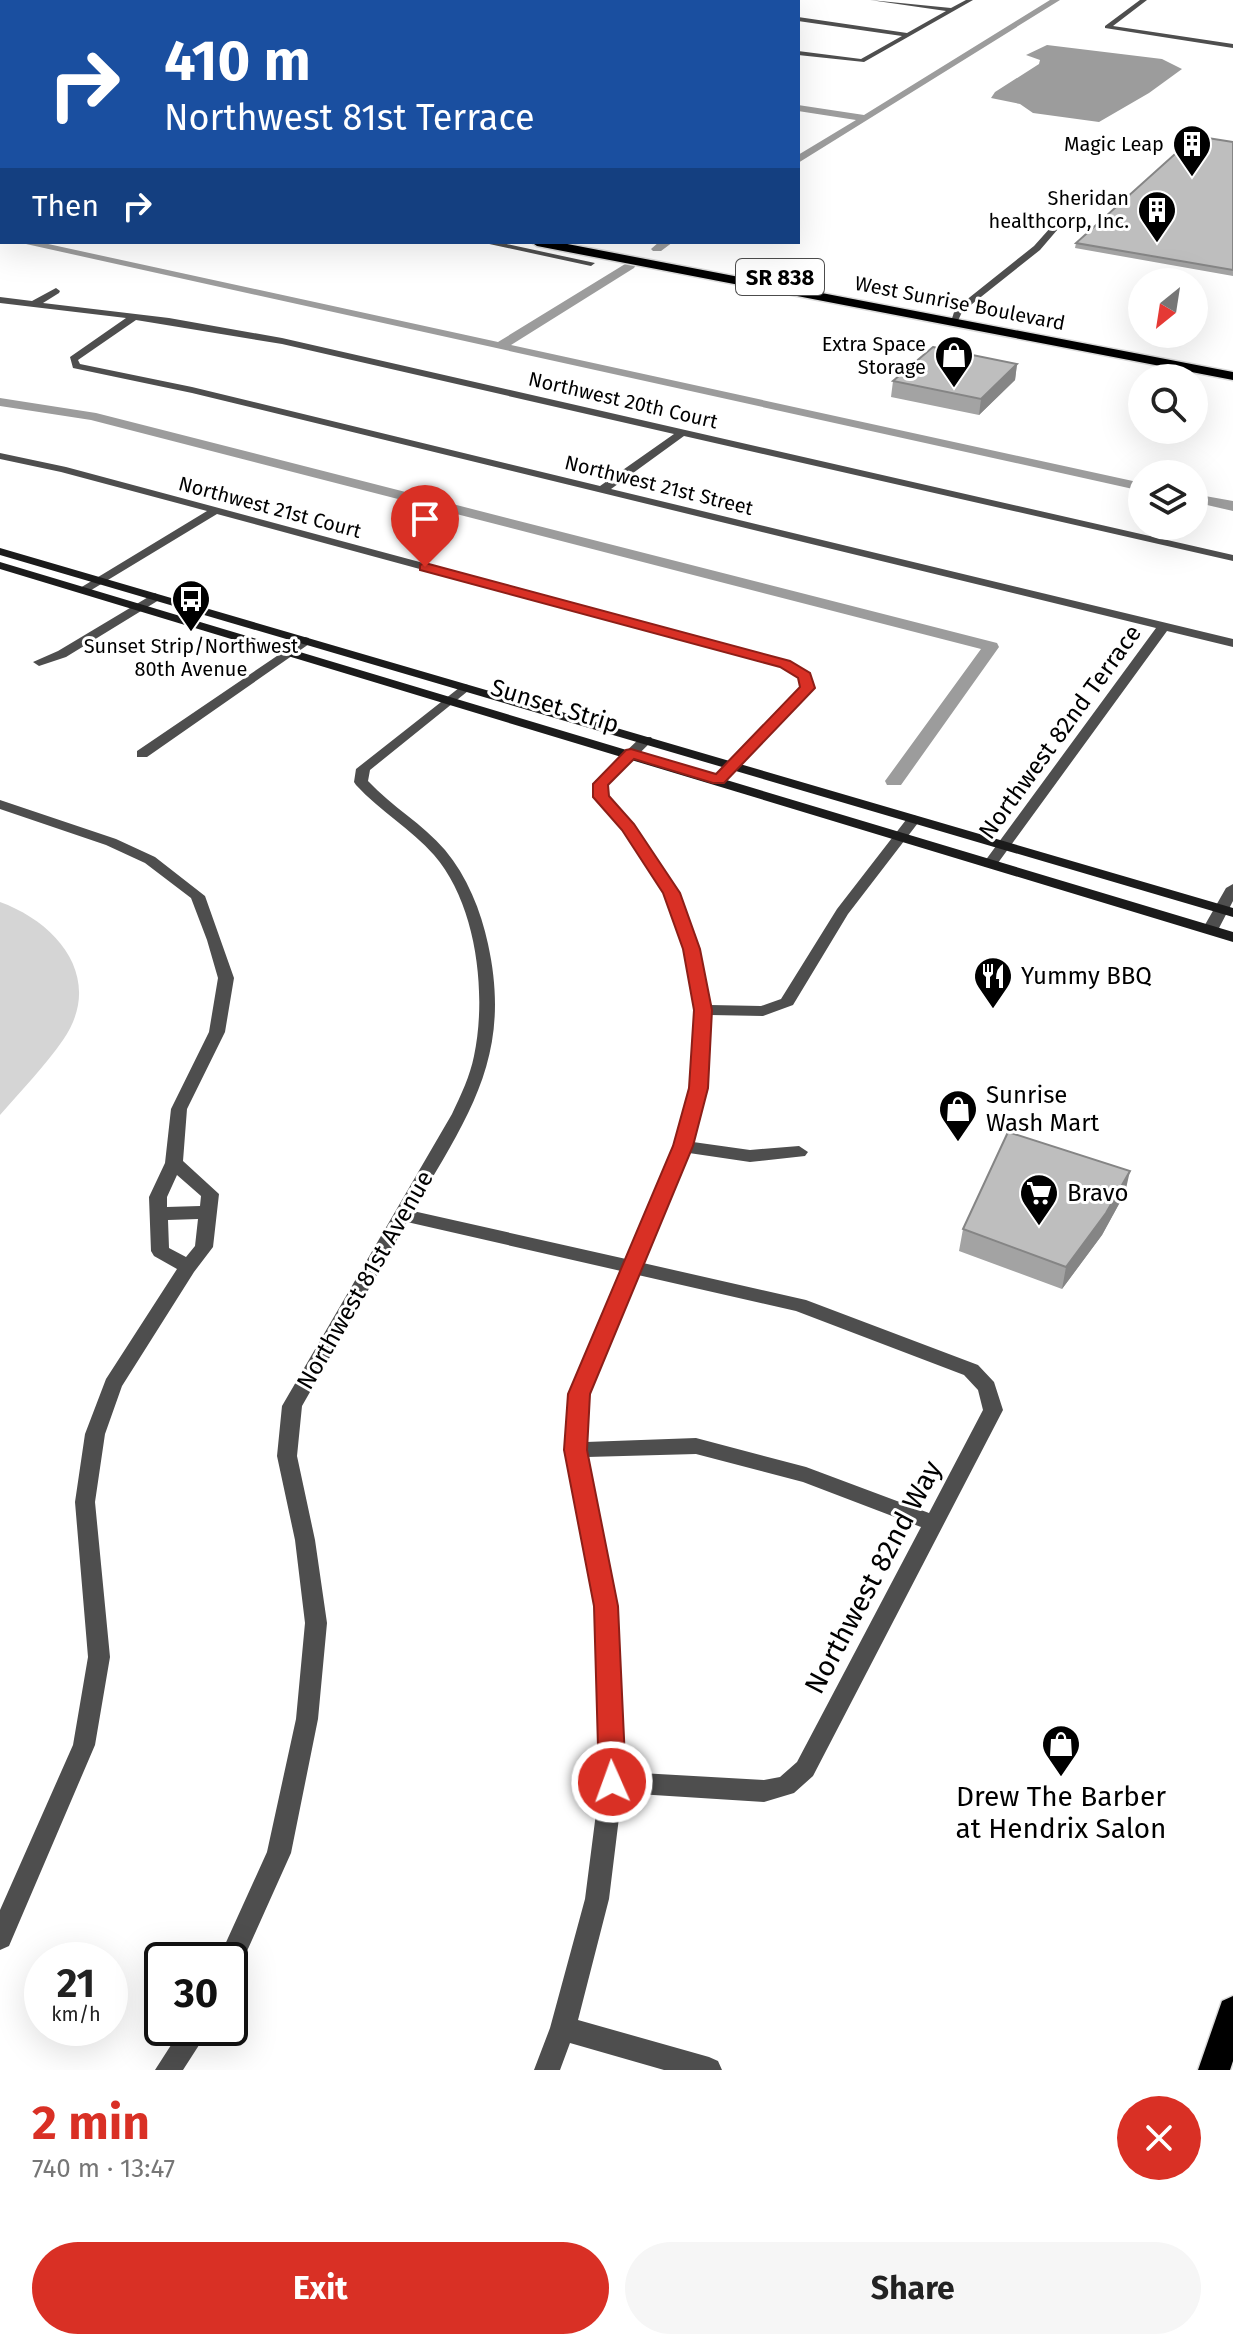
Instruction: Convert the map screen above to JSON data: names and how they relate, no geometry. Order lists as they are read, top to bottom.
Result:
{
  "streets": {
    "highway": ["SR 838", "West Sunrise Boulevard"],
    "street": [
      "Northwest 20th Court",
      "Northwest 21st Street",
      "Northwest 21st Court",
      "Sunset Strip",
      "Northwest 82nd Terrace",
      "Northwest 81st Avenue",
      "Northwest 82nd Way"
    ]
  },
  "crossings": [
    ["Northwest 20th Court", "Northwest 21st Street"],
    ["Northwest 21st Street", "Northwest 82nd Terrace"],
    ["Northwest 21st Court", "Sunset Strip"],
    ["Sunset Strip", "Northwest 82nd Terrace"],
    ["Sunset Strip", "Northwest 81st Avenue"]
  ],
  "places": {
    "building": ["Magic Leap", "Sheridan healthcorp, Inc."],
    "shop": ["Extra Space Storage", "Sunrise Wash Mart", "Drew The Barber at Hendrix Salon"],
    "bus stop": ["Sunset Strip/Northwest 80th Avenue"],
    "restaurant": ["Yummy BBQ"],
    "supermarket": ["Bravo"]
  },
  "north": "bottom left",
  "page": {
    "turn": ["410 m", "Northwest 81st Terrace"],
    "then": "Then",
    "speed": "21 km/h",
    "limit": "30",
    "heading": ["2 min", "740 m · 13:47"],
    "buttons": ["Exit", "Share"]
  }
}
